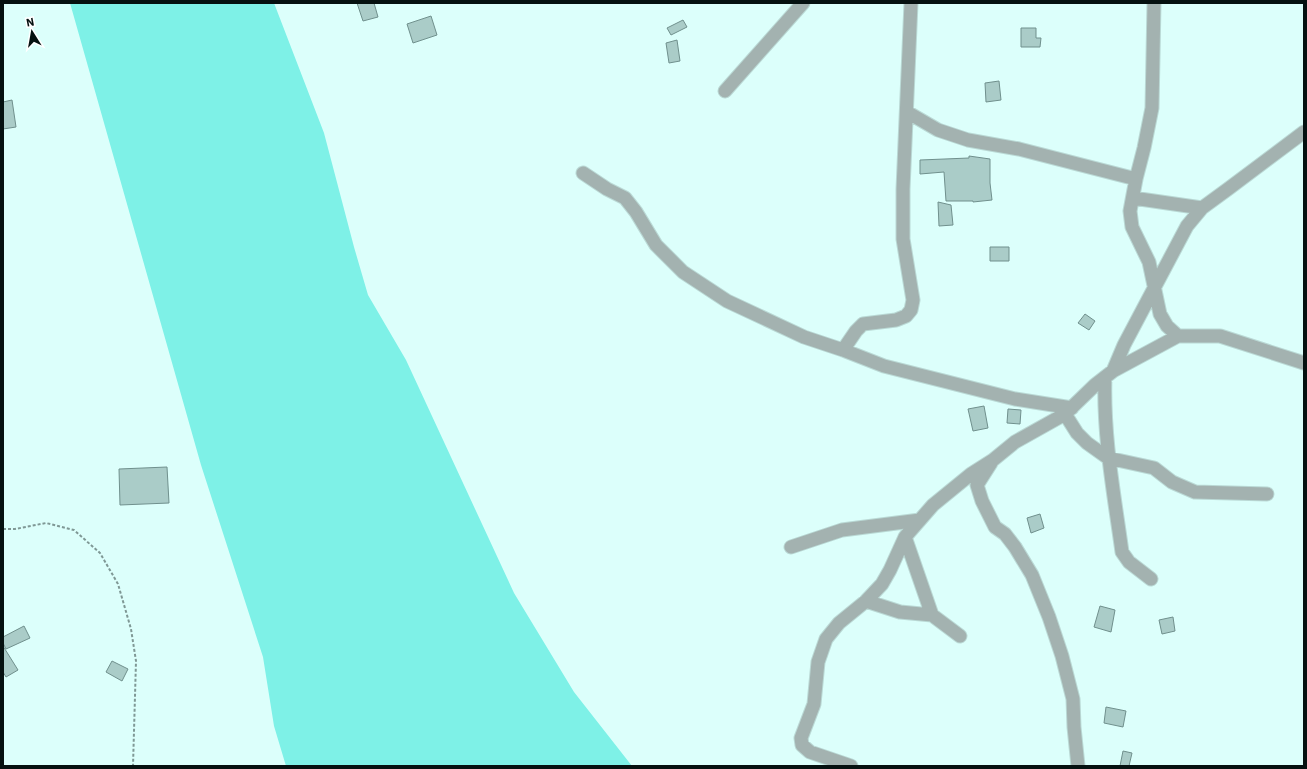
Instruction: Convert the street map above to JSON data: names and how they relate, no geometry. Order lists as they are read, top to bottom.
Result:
{
  "north": "top"
}
